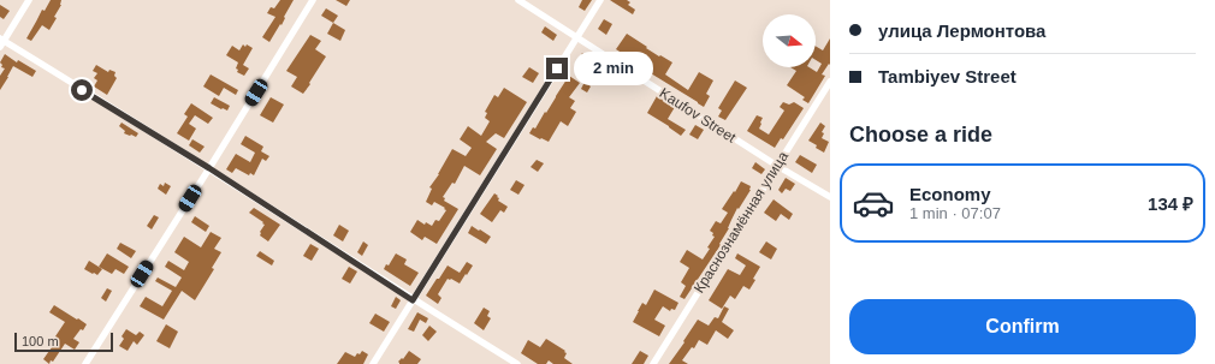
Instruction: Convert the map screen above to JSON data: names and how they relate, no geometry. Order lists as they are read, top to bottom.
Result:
{
  "streets": {
    "street": ["Kaufov Street", "Краснознамённая улица"]
  },
  "crossings": [
    ["Kaufov Street", "Краснознамённая улица"]
  ],
  "scale_bar": "100 m",
  "north": "right",
  "page": {
    "banner": ["улица Лермонтова", "Tambiyev Street"],
    "bubble": "2 min",
    "heading": "Choose a ride",
    "list": [
      {
        "name": "Economy",
        "note": "1 min · 07:07",
        "value": "134 ₽"
      }
    ],
    "buttons": "Confirm",
    "scale": "100 m"
  }
}
